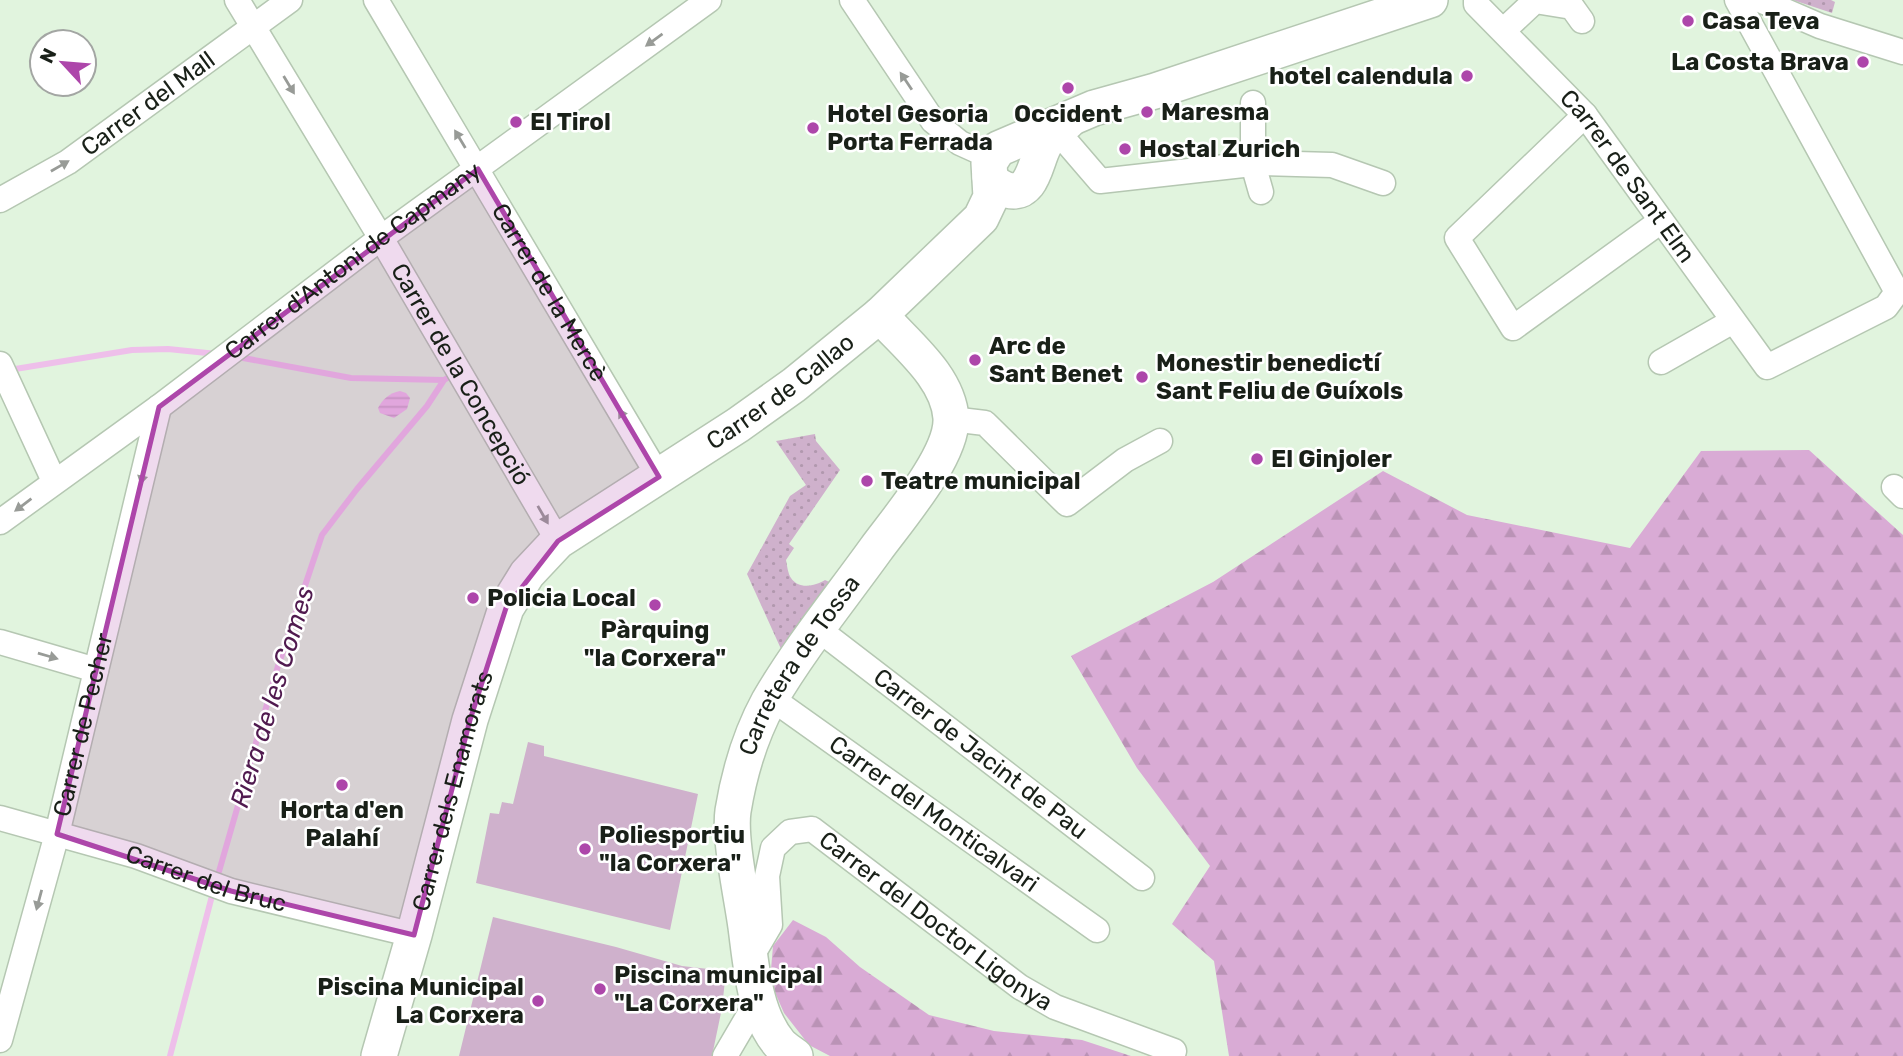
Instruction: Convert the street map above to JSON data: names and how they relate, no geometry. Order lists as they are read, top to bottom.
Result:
{
  "streets": {
    "main road": ["Carrer de Callao", "Carretera de Tossa", "Carrer dels Enamorats"],
    "street": [
      "Carrer del Mall",
      "Carrer de Sant Elm",
      "Carrer d'Antoni de Capmany",
      "Carrer de la Mercè",
      "Carrer de la Concepció",
      "Carrer de Pecher",
      "Carrer de Jacint de Pau",
      "Carrer del Monticalvari",
      "Carrer del Bruc",
      "Carrer del Doctor Ligonya"
    ]
  },
  "crossings": [
    ["Carrer del Mall", "Carrer de la Concepció"],
    ["Carrer d'Antoni de Capmany", "Carrer de la Mercè"],
    ["Carrer d'Antoni de Capmany", "Carrer de la Concepció"],
    ["Carrer d'Antoni de Capmany", "Carrer de Pecher"],
    ["Carrer de la Mercè", "Carrer de Callao"],
    ["Carrer de la Concepció", "Carrer de Callao"],
    ["Carrer de la Concepció", "Carrer dels Enamorats"],
    ["Carrer de Callao", "Carrer dels Enamorats"],
    ["Carretera de Tossa", "Carrer de Jacint de Pau"],
    ["Carretera de Tossa", "Carrer del Monticalvari"],
    ["Carretera de Tossa", "Carrer del Doctor Ligonya"],
    ["Carrer de Pecher", "Carrer del Bruc"],
    ["Carrer dels Enamorats", "Carrer del Bruc"]
  ],
  "one_way": [
    "Carrer del Mall",
    "Carrer d'Antoni de Capmany",
    "Carrer de la Mercè",
    "Carrer de la Concepció",
    "Carrer de Pecher"
  ],
  "water": ["Riera de les Comes"],
  "places": [
    "Casa Teva",
    "La Costa Brava",
    "hotel calendula",
    "Occident",
    "Maresma",
    "El Tirol",
    "Hotel Gesoria Porta Ferrada",
    "Hostal Zurich",
    "Arc de Sant Benet",
    "Monestir benedictí Sant Feliu de Guíxols",
    "El Ginjoler",
    "Teatre municipal",
    "Policia Local",
    "Pàrquing \"la Corxera\"",
    "Horta d'en Palahí",
    "Poliesportiu \"la Corxera\"",
    "Piscina municipal \"La Corxera\"",
    "Piscina Municipal La Corxera"
  ],
  "north": "top left"
}
